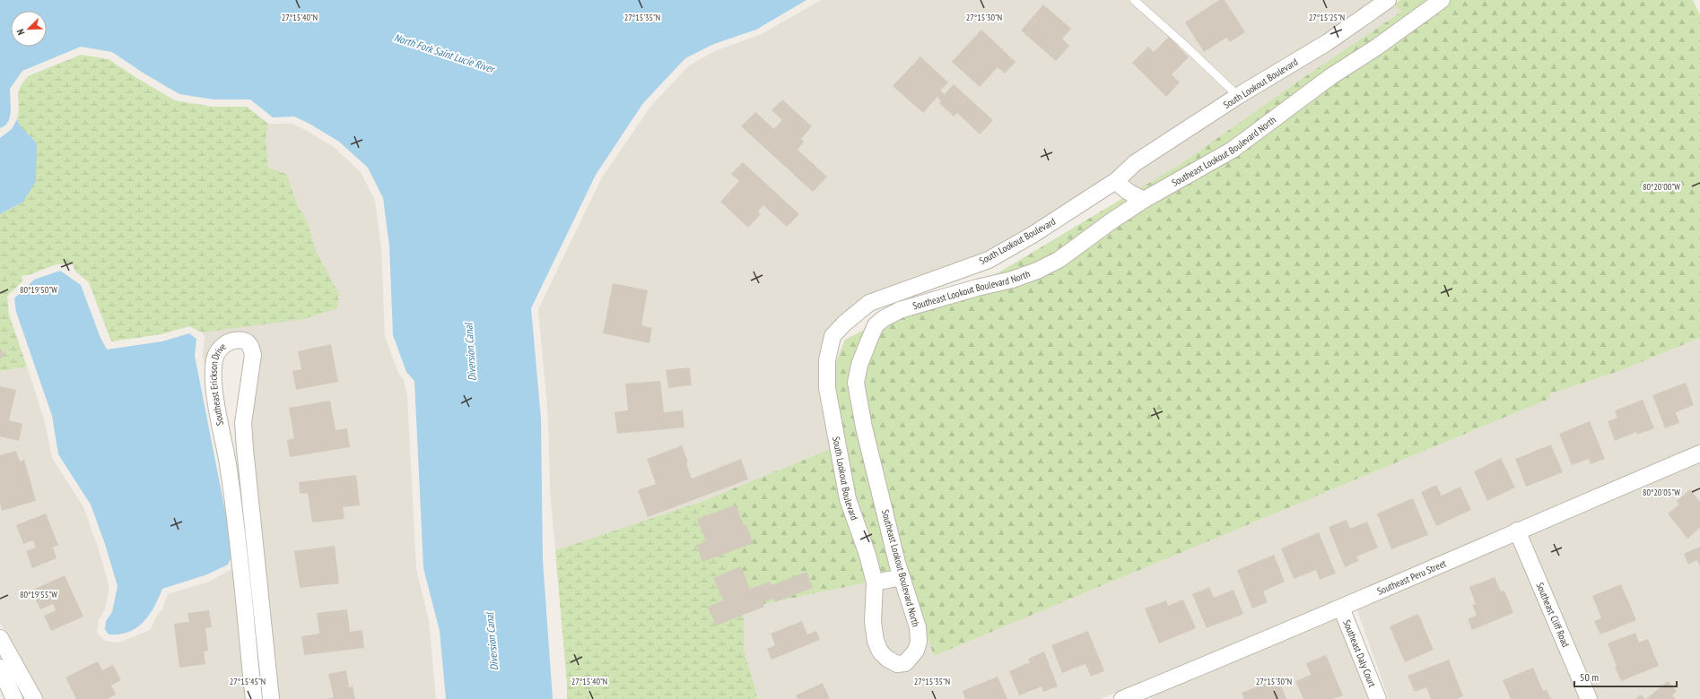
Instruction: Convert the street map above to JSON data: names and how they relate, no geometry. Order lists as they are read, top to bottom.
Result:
{
  "streets": {
    "street": [
      "South Lookout Boulevard",
      "Southeast Lookout Boulevard North",
      "Southeast Erickson Drive",
      "Southeast Peru Street",
      "Southeast Cliff Road",
      "Southeast Daly Court"
    ]
  },
  "crossings": [
    ["South Lookout Boulevard", "Southeast Lookout Boulevard North"],
    ["Southeast Peru Street", "Southeast Cliff Road"],
    ["Southeast Peru Street", "Southeast Daly Court"]
  ],
  "water": ["North Fork Saint Lucie River", "Diversion Canal"],
  "scale_bar": "50 m",
  "north": "bottom left",
  "coordinates": [
    "27°15'40\"N",
    "27°15'35\"N",
    "27°15'30\"N",
    "27°15'25\"N",
    "80°20'00\"W",
    "80°19'50\"W",
    "80°20'05\"W",
    "80°19'55\"W",
    "27°15'45\"N"
  ]
}
